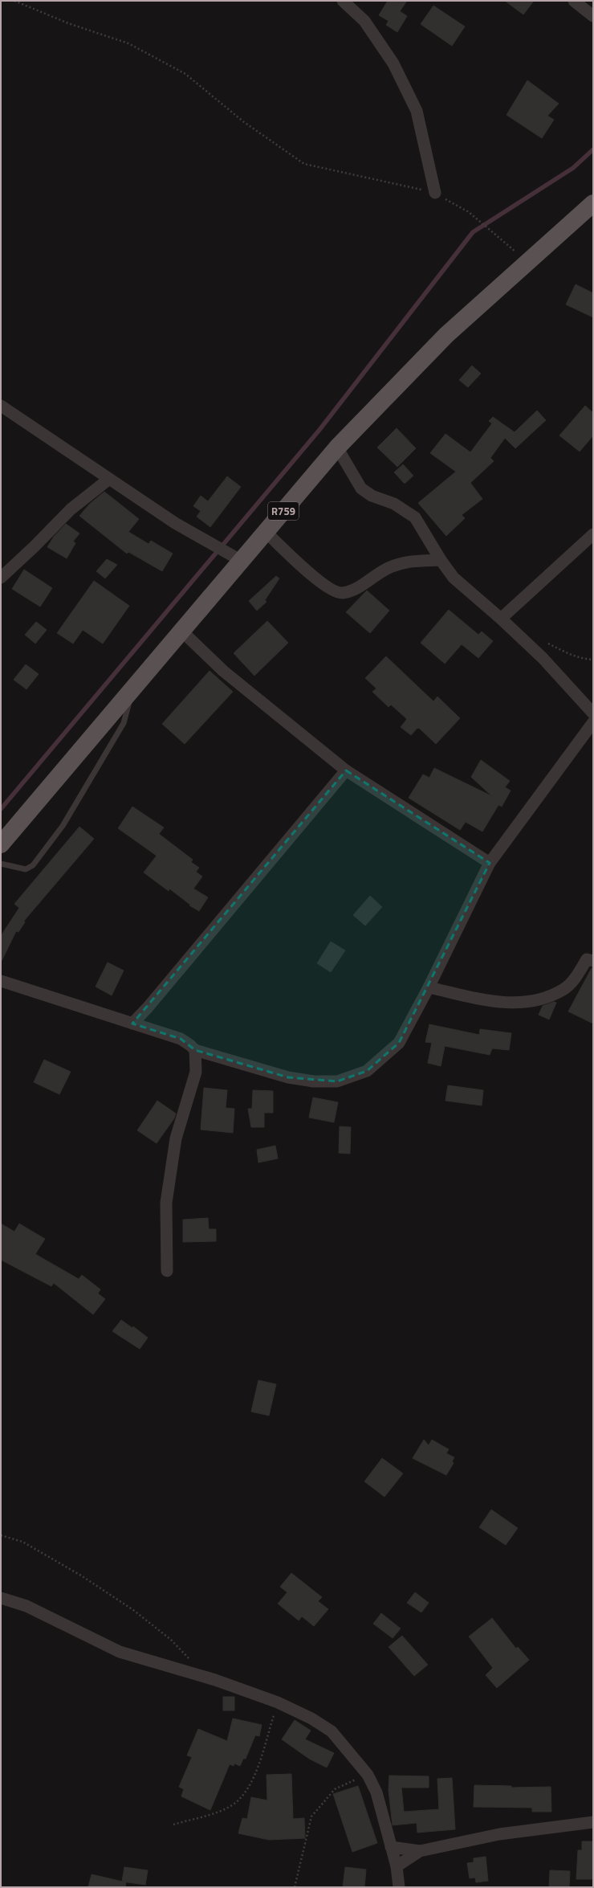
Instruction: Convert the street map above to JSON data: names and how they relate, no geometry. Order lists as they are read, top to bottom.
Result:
{
  "streets": {
    "main road": ["R759"]
  }
}
